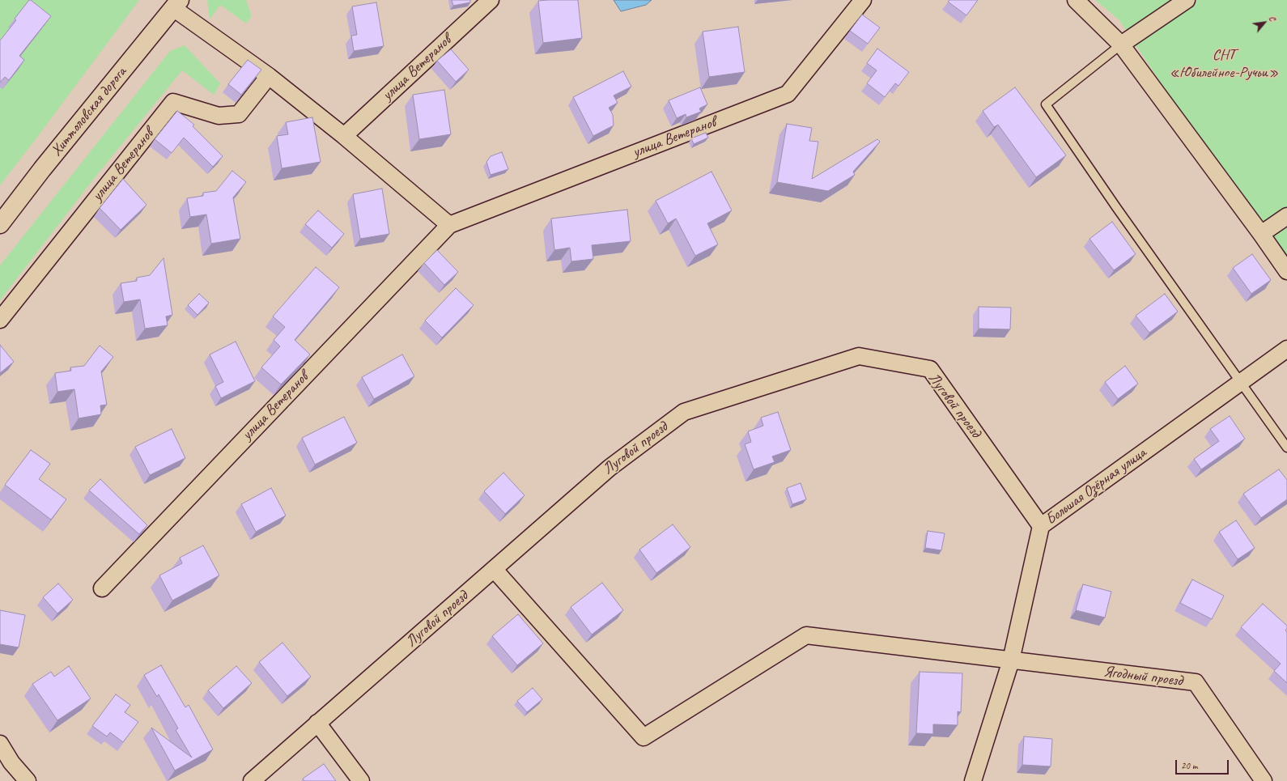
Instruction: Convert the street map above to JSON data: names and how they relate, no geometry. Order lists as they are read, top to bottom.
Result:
{
  "streets": {
    "street": [
      "улица Ветеранов",
      "Хиттоловская дорога",
      "Луговой проезд",
      "Большая Озёрная улица",
      "Ягодный проезд"
    ]
  },
  "crossings": [
    ["Луговой проезд", "Большая Озёрная улица"],
    ["Луговой проезд", "Ягодный проезд"],
    ["Большая Озёрная улица", "Ягодный проезд"]
  ],
  "parks": ["СНТ «Юбилейное-Ручьи»"],
  "scale_bar": "20 m",
  "north": "top right"
}
